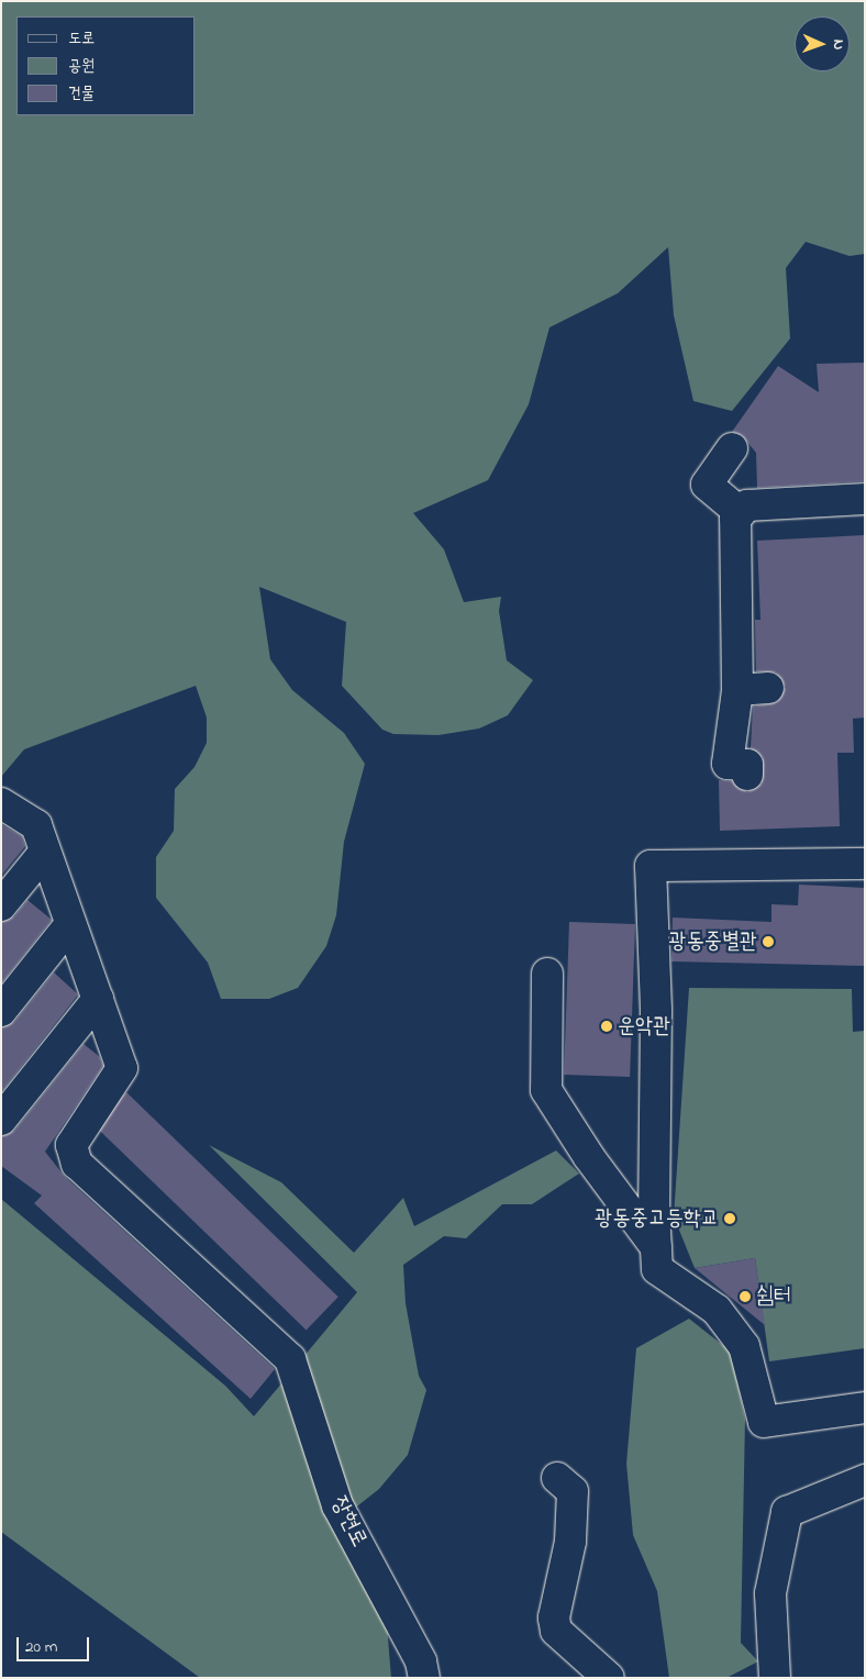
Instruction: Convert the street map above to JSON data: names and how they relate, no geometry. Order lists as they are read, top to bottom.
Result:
{
  "streets": {
    "street": ["장현로"]
  },
  "places": [
    "광동중별관",
    "운악관",
    "광동중고등학교",
    "쉼터"
  ],
  "legend": ["도로", "공원", "건물"],
  "scale_bar": "20 m",
  "north": "right"
}
